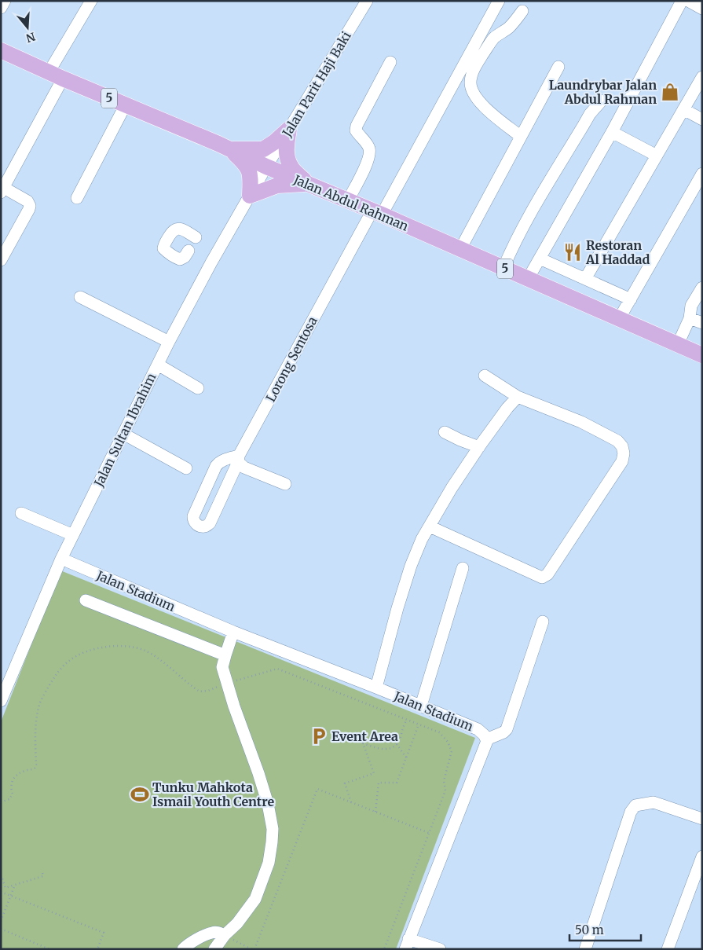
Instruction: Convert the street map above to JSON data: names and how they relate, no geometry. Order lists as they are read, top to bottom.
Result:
{
  "streets": {
    "main road": ["5", "Jalan Abdul Rahman"],
    "street": [
      "Jalan Parit Haji Baki",
      "Lorong Sentosa",
      "Jalan Sultan Ibrahim",
      "Jalan Stadium"
    ]
  },
  "crossings": [
    ["Jalan Parit Haji Baki", "Jalan Abdul Rahman"],
    ["Jalan Parit Haji Baki", "Jalan Sultan Ibrahim"],
    ["Jalan Abdul Rahman", "Lorong Sentosa"],
    ["Jalan Abdul Rahman", "Jalan Sultan Ibrahim"],
    ["Jalan Sultan Ibrahim", "Jalan Stadium"]
  ],
  "places": {
    "shop": ["Laundrybar Jalan Abdul Rahman"],
    "restaurant": ["Restoran Al Haddad"],
    "parking": ["Event Area"],
    "sports": ["Tunku Mahkota Ismail Youth Centre"]
  },
  "scale_bar": "50 m",
  "north": "bottom"
}
